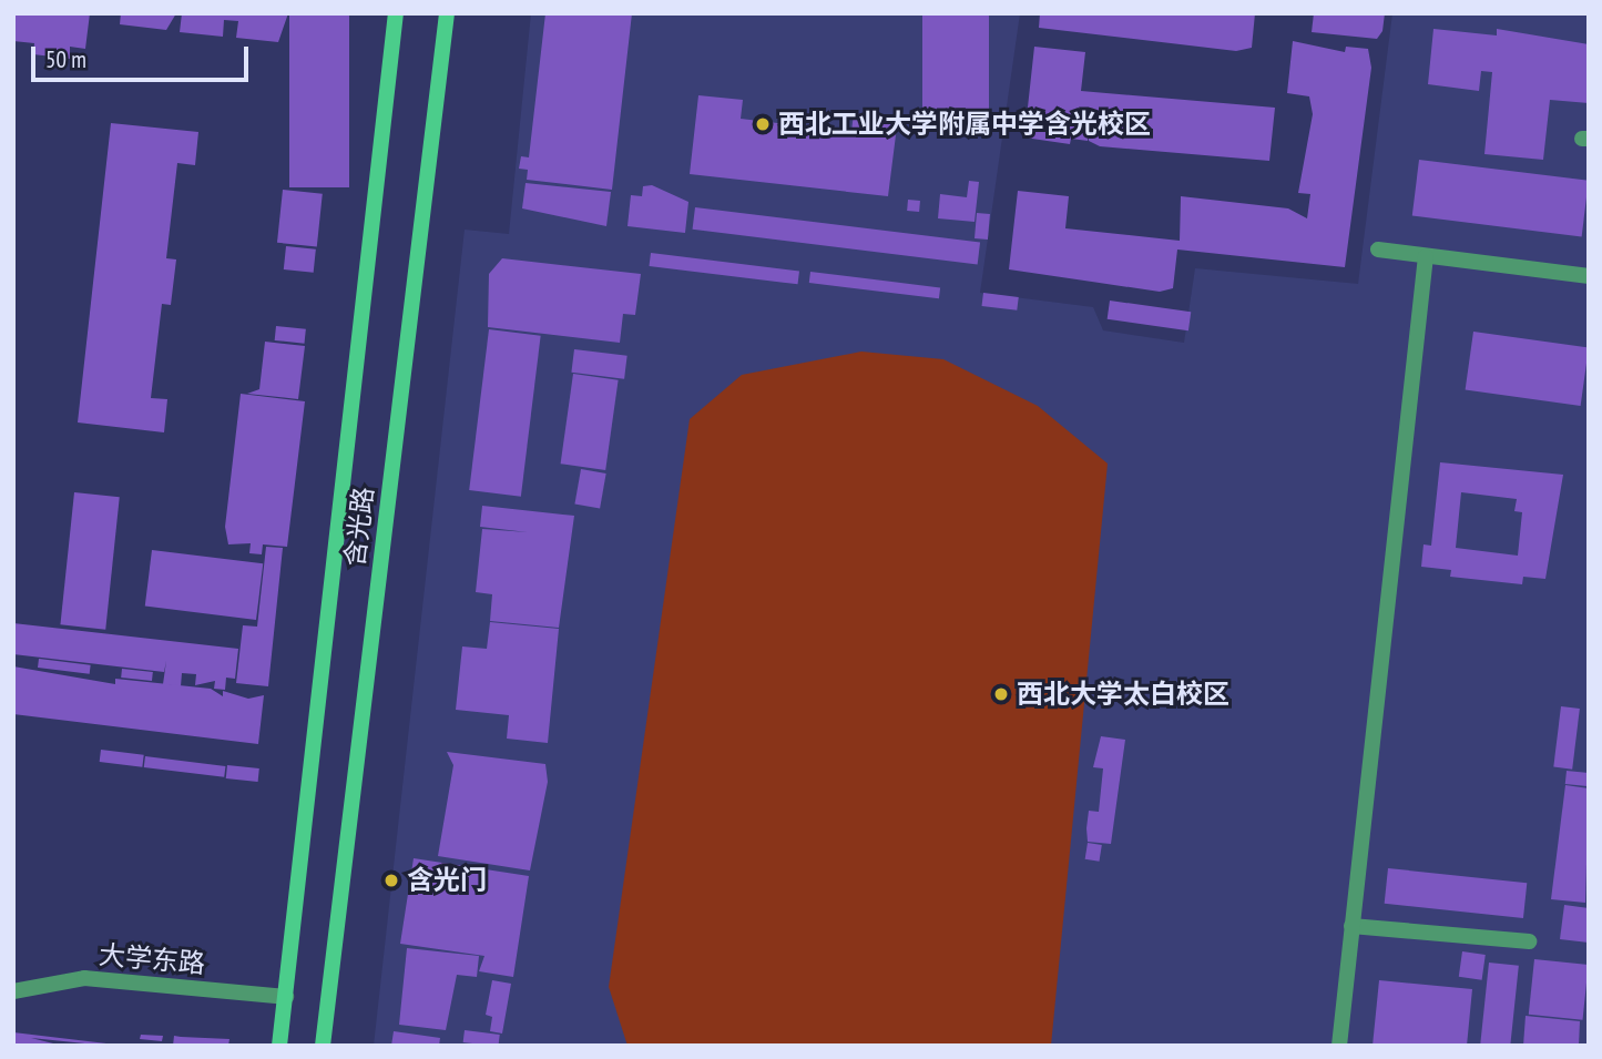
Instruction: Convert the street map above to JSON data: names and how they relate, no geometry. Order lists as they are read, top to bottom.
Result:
{
  "streets": {
    "main road": ["含光路"],
    "street": ["大学东路"]
  },
  "crossings": [
    ["含光路", "大学东路"]
  ],
  "places": ["西北工业大学附属中学含光校区", "西北大学太白校区", "含光门"],
  "scale_bar": "50 m"
}
